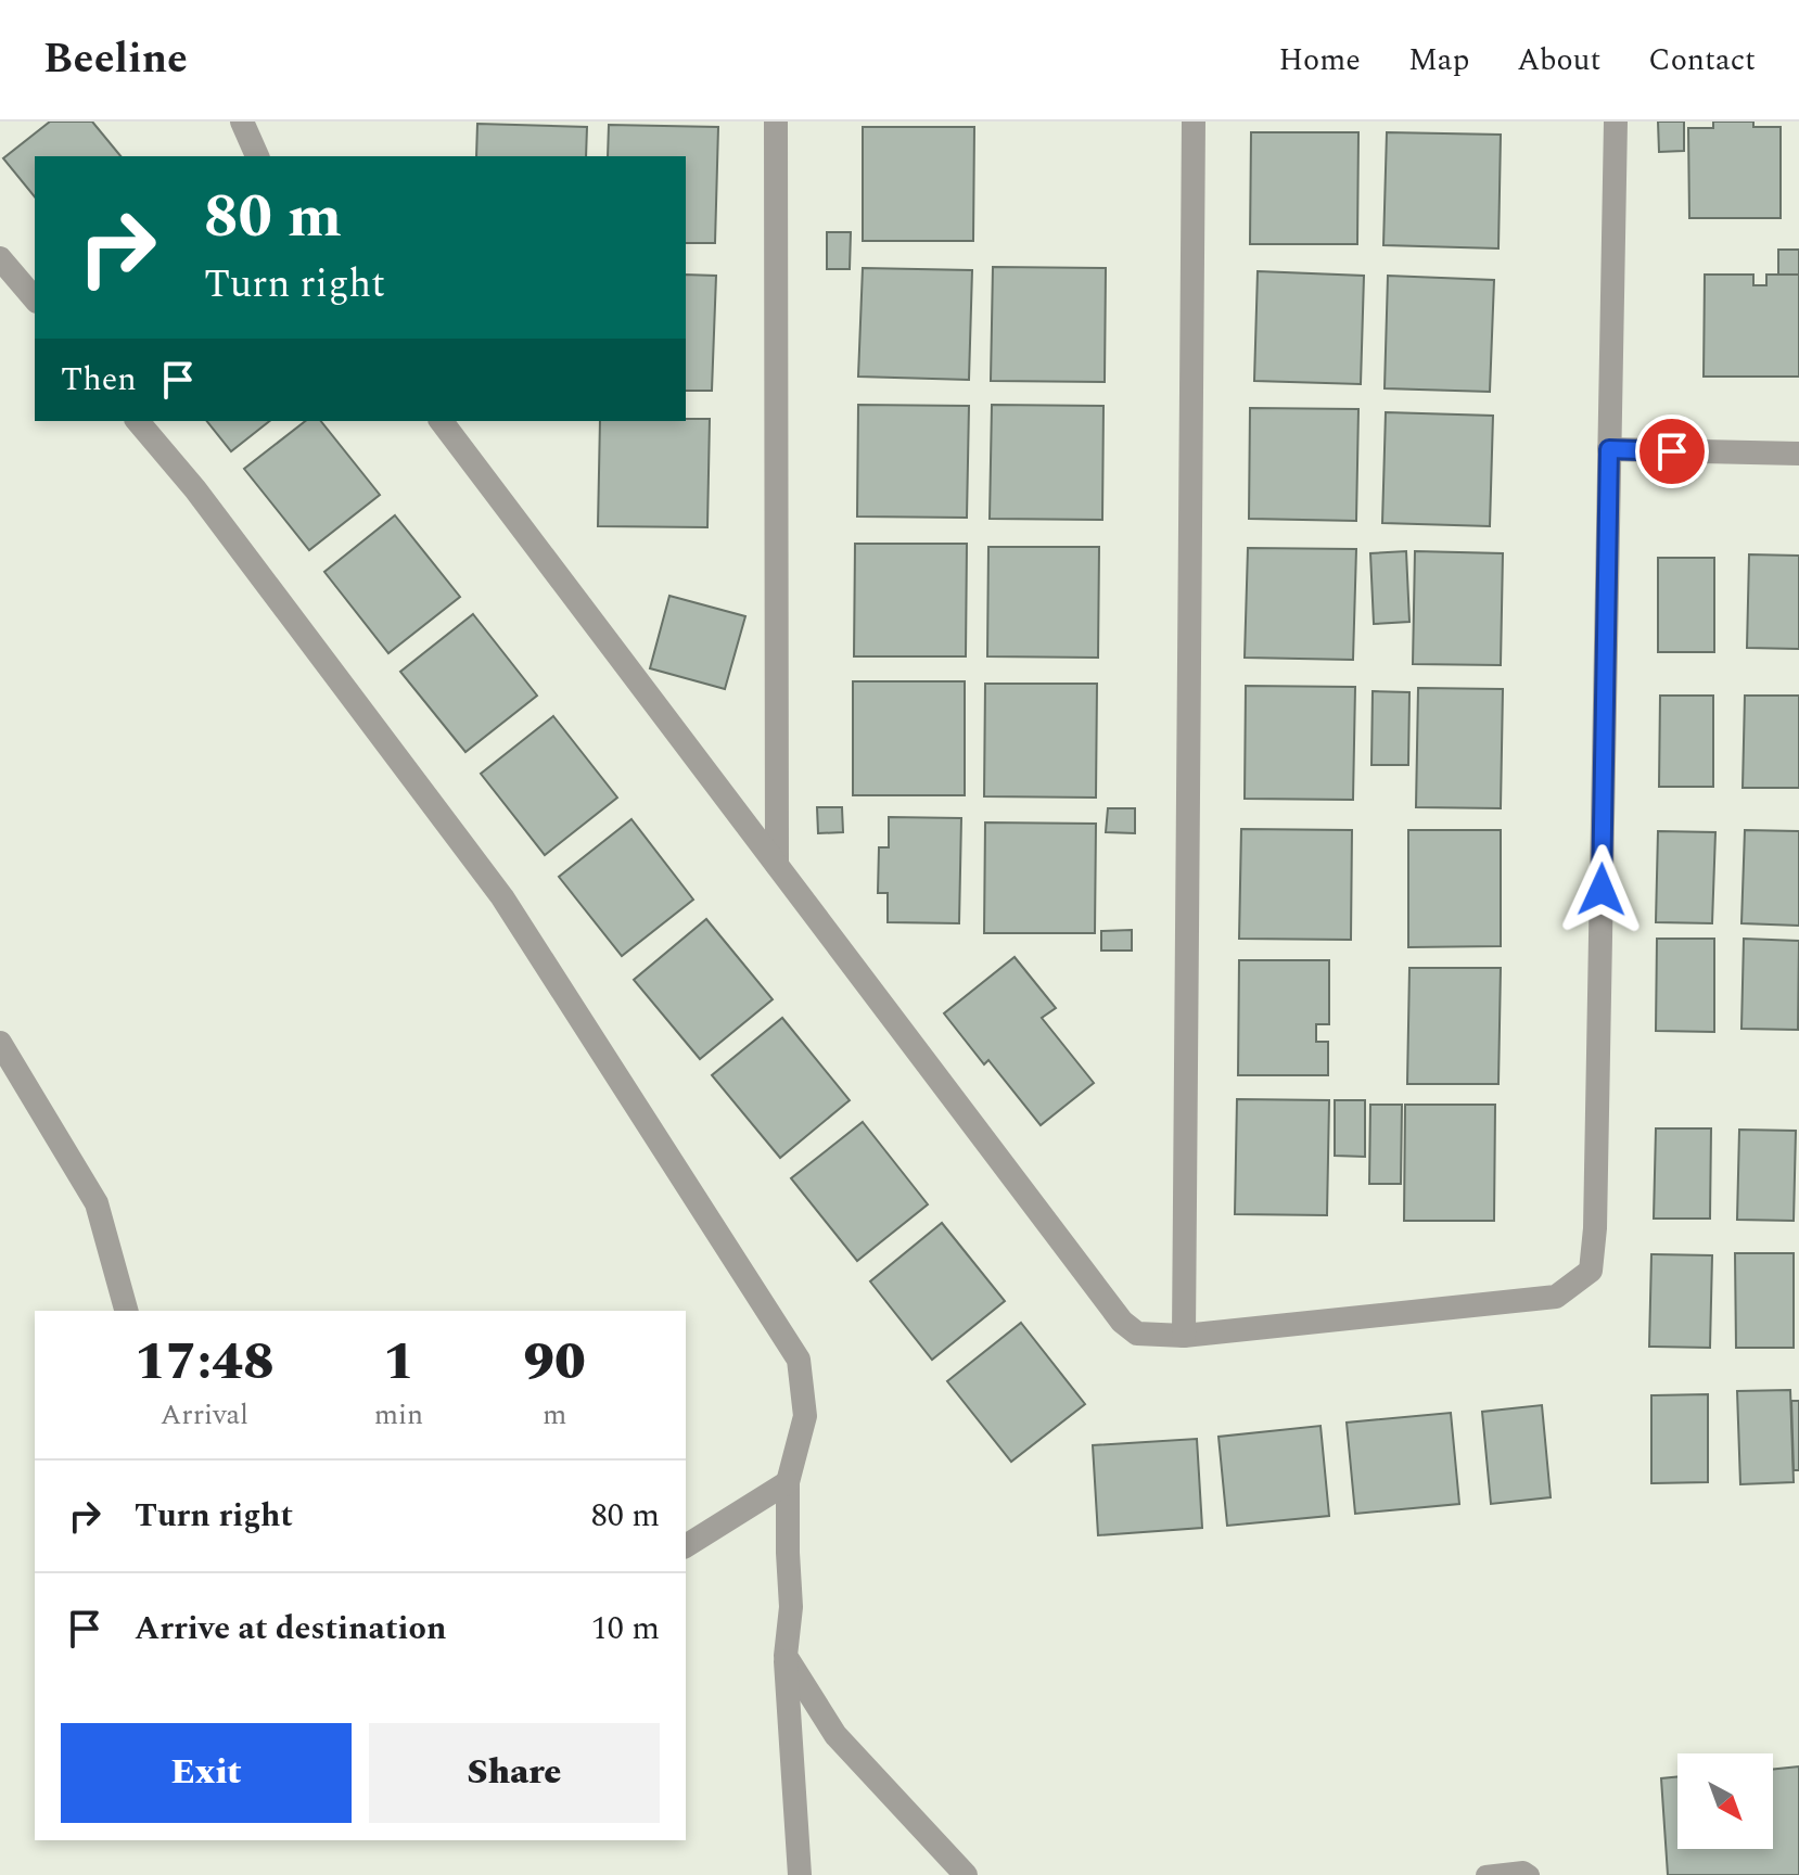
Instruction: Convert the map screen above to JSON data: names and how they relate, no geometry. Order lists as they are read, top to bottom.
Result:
{
  "north": "bottom right",
  "page": {
    "header": "Beeline",
    "nav": [
      "Home",
      "Map",
      "About",
      "Contact"
    ],
    "turn": ["80 m", "Turn right"],
    "then": "Then",
    "eta": [
      "17:48",
      "Arrival",
      "1",
      "min",
      "90",
      "m"
    ],
    "list": [
      {
        "name": "Turn right",
        "value": "80 m"
      },
      {
        "name": "Arrive at destination",
        "value": "10 m"
      }
    ],
    "buttons": ["Exit", "Share"]
  }
}
